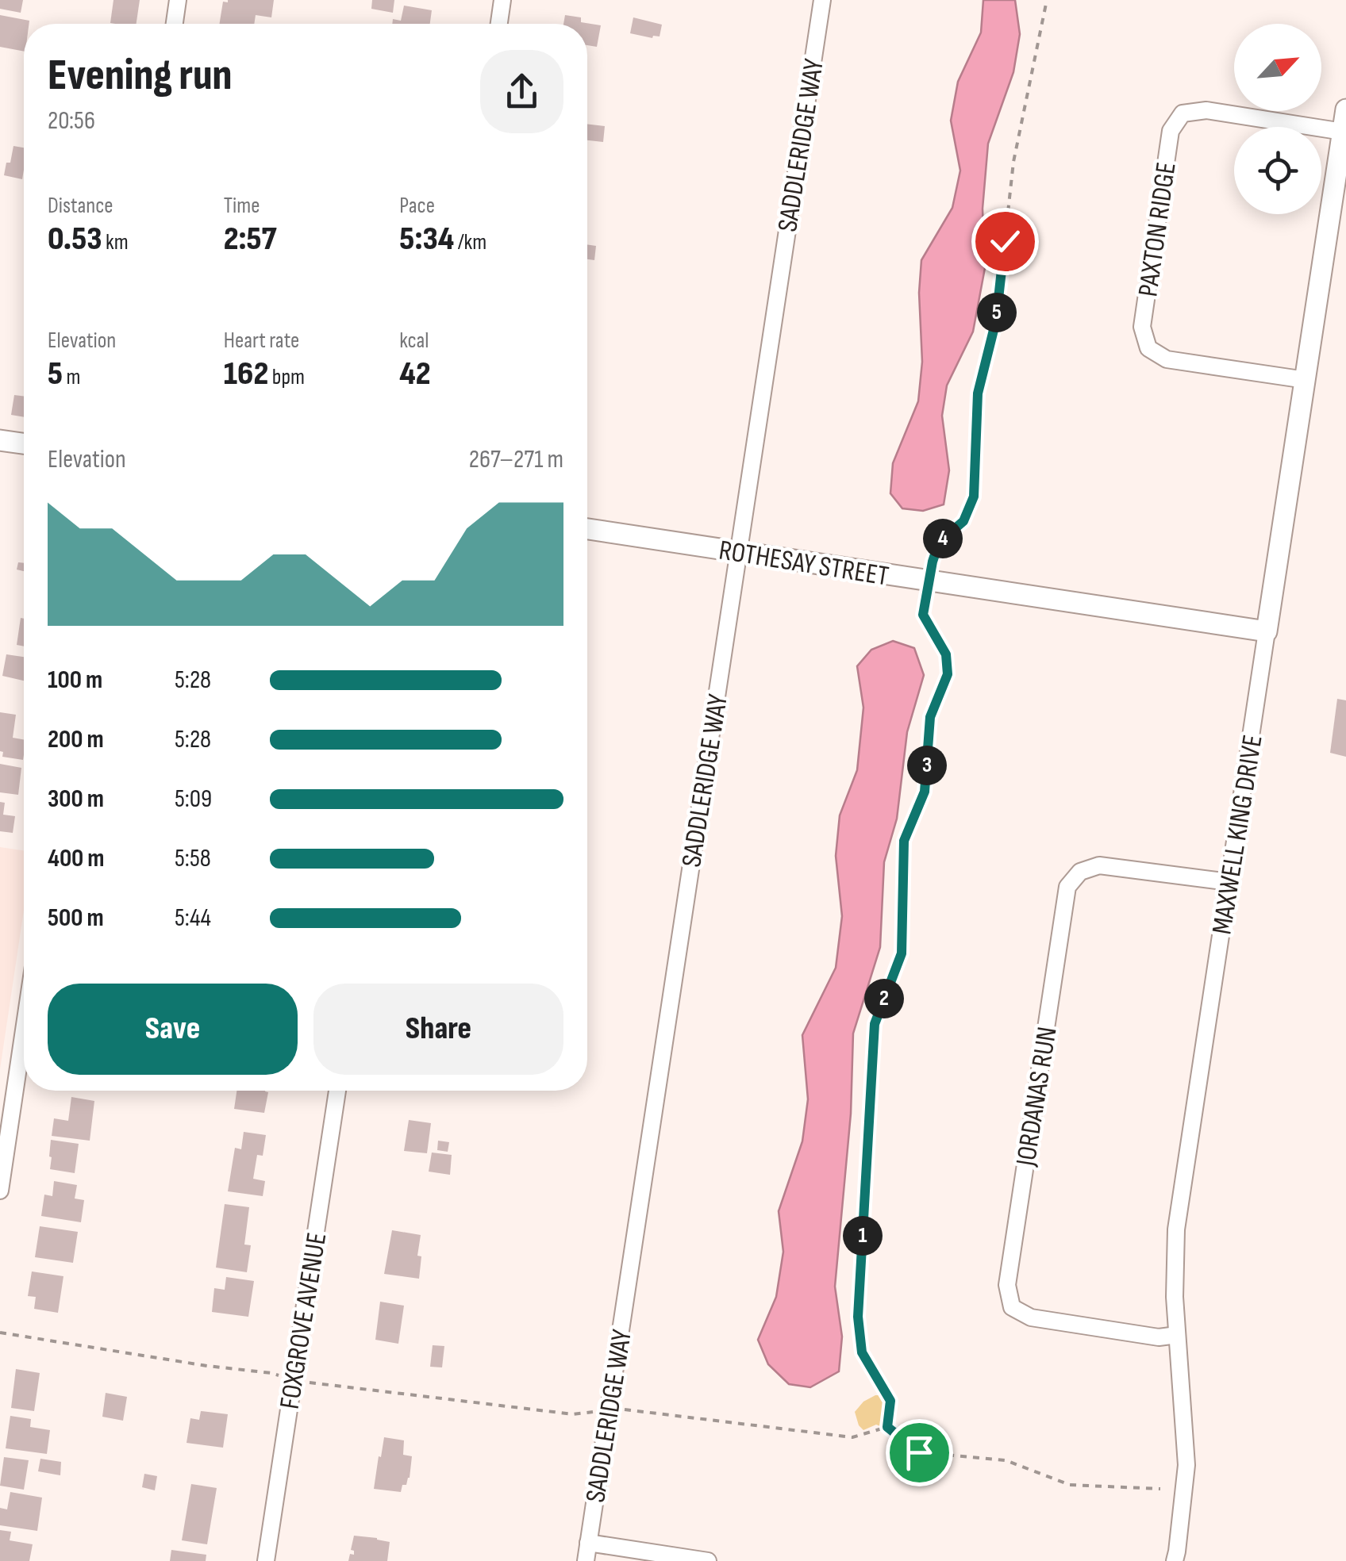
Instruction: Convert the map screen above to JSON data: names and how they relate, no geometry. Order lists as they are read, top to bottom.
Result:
{
  "streets": {
    "street": [
      "SADDLERIDGE WAY",
      "PAXTON RIDGE",
      "ROTHESAY STREET",
      "MAXWELL KING DRIVE",
      "JORDANAS RUN",
      "FOXGROVE AVENUE"
    ]
  },
  "crossings": [
    ["SADDLERIDGE WAY", "ROTHESAY STREET"],
    ["PAXTON RIDGE", "MAXWELL KING DRIVE"],
    ["ROTHESAY STREET", "MAXWELL KING DRIVE"],
    ["MAXWELL KING DRIVE", "JORDANAS RUN"]
  ],
  "north": "top right",
  "page": {
    "heading": ["Evening run", "20:56"],
    "stats": [
      ["Distance", "0.53 km"],
      ["Time", "2:57"],
      ["Pace", "5:34 /km"],
      ["Elevation", "5 m"],
      ["Heart rate", "162 bpm"],
      ["kcal", "42"]
    ],
    "pins": [
      "5",
      "4",
      "3",
      "2",
      "1"
    ],
    "chart": ["Elevation", "267–271 m"],
    "list": [
      {
        "name": "100 m",
        "note": "5:28"
      },
      {
        "name": "200 m",
        "note": "5:28"
      },
      {
        "name": "300 m",
        "note": "5:09"
      },
      {
        "name": "400 m",
        "note": "5:58"
      },
      {
        "name": "500 m",
        "note": "5:44"
      }
    ],
    "buttons": ["Save", "Share"]
  }
}
